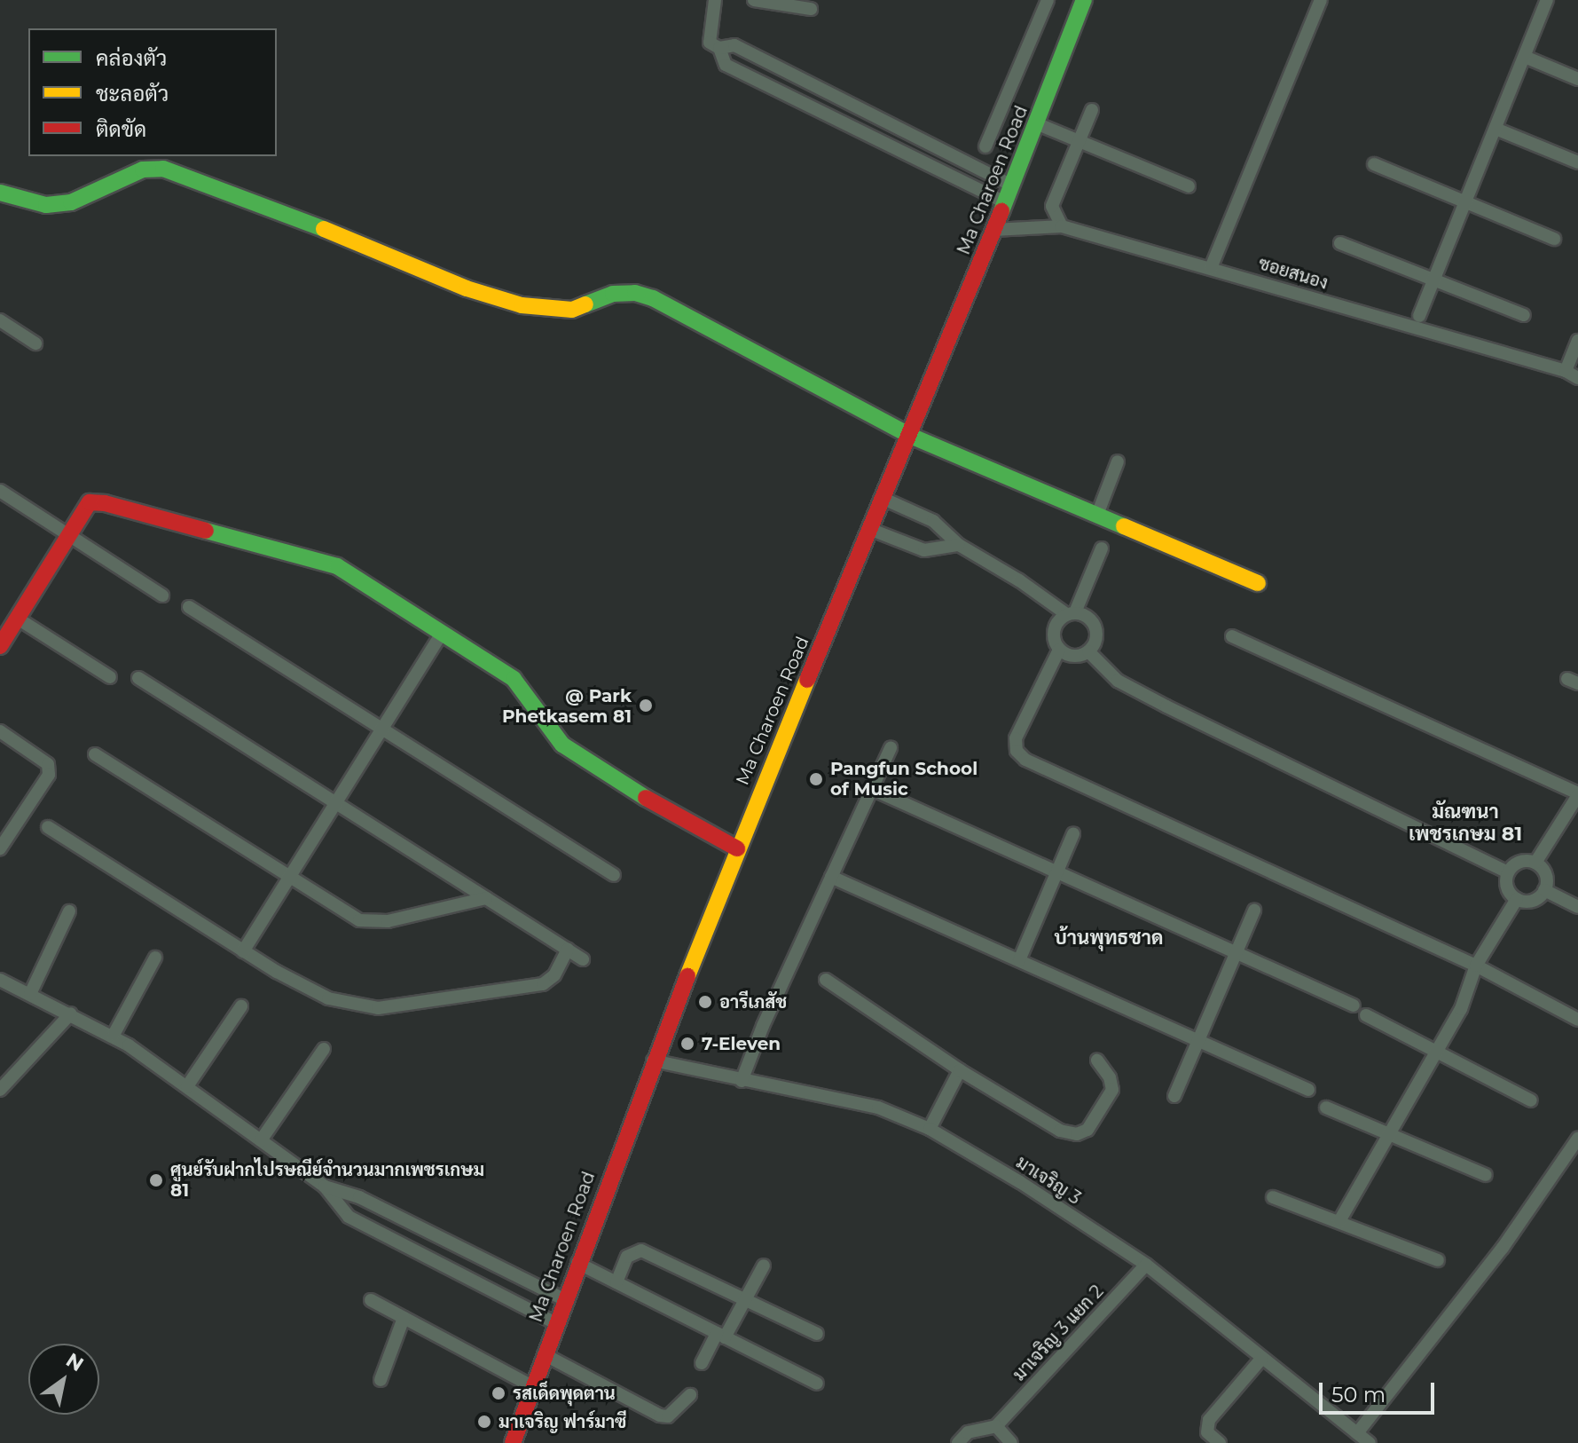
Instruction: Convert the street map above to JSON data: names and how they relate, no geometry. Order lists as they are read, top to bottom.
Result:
{
  "streets": {
    "street": [
      "Ma Charoen Road",
      "ซอยสนอง",
      "มาเจริญ 3",
      "มาเจริญ 3 แยก 2"
    ]
  },
  "crossings": [
    ["Ma Charoen Road", "ซอยสนอง"],
    ["Ma Charoen Road", "มาเจริญ 3"],
    ["มาเจริญ 3", "มาเจริญ 3 แยก 2"]
  ],
  "districts": ["มัณฑนา เพชรเกษม 81", "บ้านพุทธชาด"],
  "places": [
    "@ Park Phetkasem 81",
    "Pangfun School of Music",
    "อารีเภสัช",
    "7-Eleven",
    "ศูนย์รับฝากไปรษณีย์จำนวนมากเพชรเกษม 81",
    "รสเด็ดพุดตาน",
    "มาเจริญ ฟาร์มาซี"
  ],
  "legend": ["คล่องตัว", "ชะลอตัว", "ติดขัด"],
  "scale_bar": "50 m",
  "north": "top right"
}
